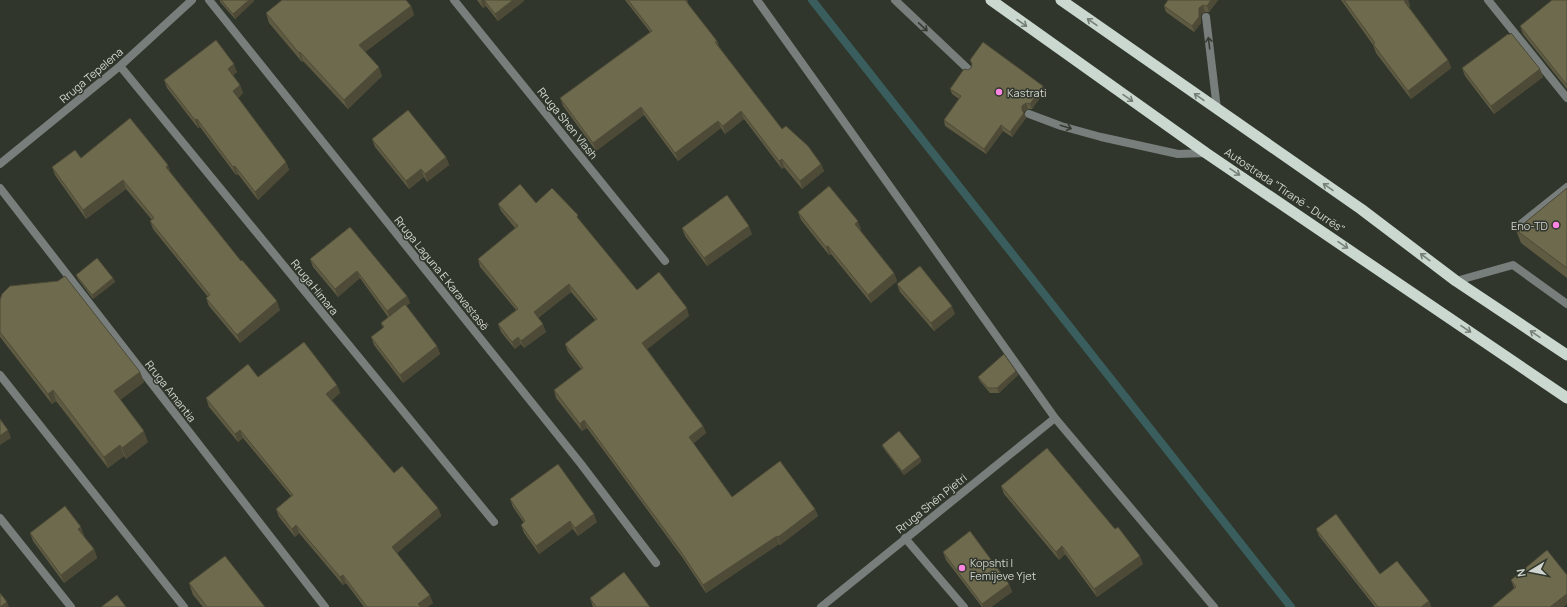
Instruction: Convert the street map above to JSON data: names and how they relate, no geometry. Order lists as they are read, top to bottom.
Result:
{
  "streets": {
    "highway": ["Autostrada \"Tiranë - Durrës\""],
    "street": [
      "Rruga Tepelena",
      "Rruga Shen Vlash",
      "Rruga Laguna E Karavastasë",
      "Rruga Himara",
      "Rruga Amantia",
      "Rruga Shën Pjetri"
    ]
  },
  "crossings": [
    ["Rruga Tepelena", "Rruga Himara"]
  ],
  "places": ["Kastrati", "Eno-TD", "Kopshti I Femijeve Yjet"],
  "north": "left"
}
